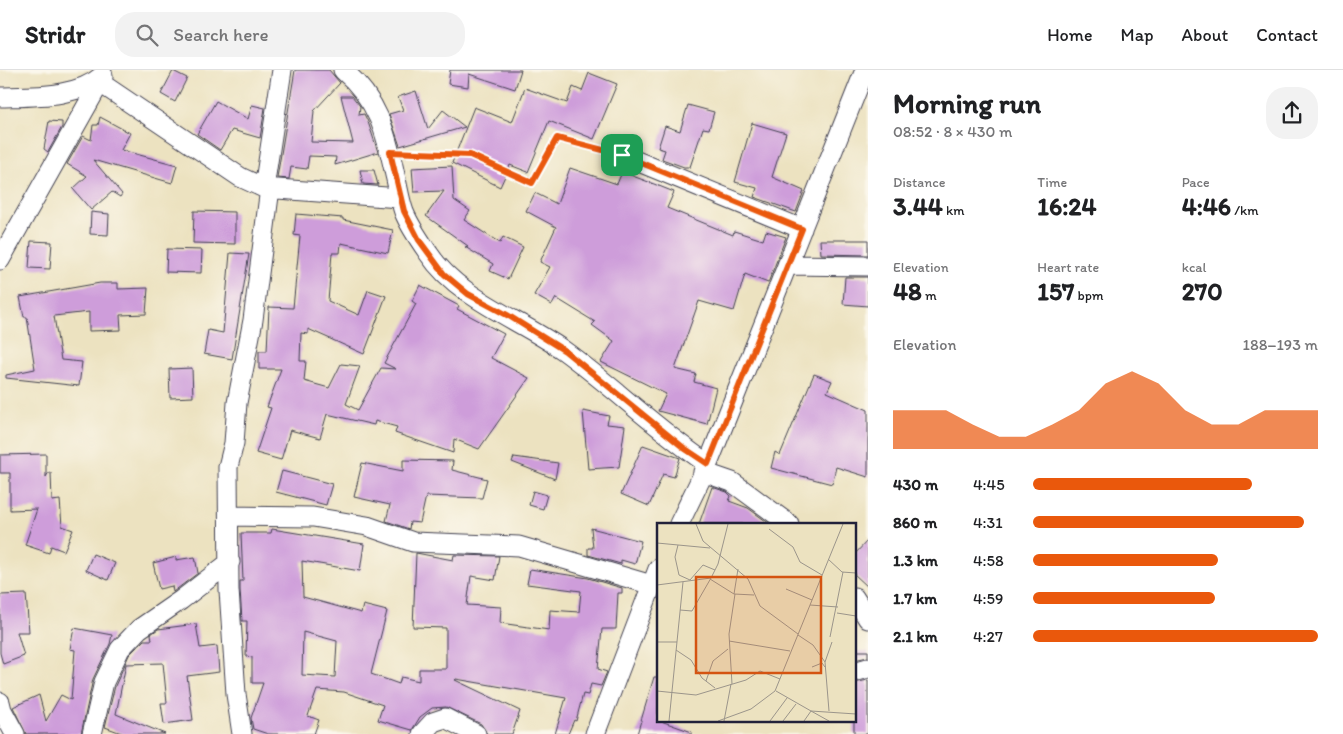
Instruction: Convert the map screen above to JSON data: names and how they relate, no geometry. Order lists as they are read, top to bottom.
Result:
{
  "page": {
    "header": "Stridr",
    "search": "Search here",
    "nav": [
      "Home",
      "Map",
      "About",
      "Contact"
    ],
    "heading": ["Morning run", "08:52 · 8 × 430 m"],
    "stats": [
      ["Distance", "3.44 km"],
      ["Time", "16:24"],
      ["Pace", "4:46 /km"],
      ["Elevation", "48 m"],
      ["Heart rate", "157 bpm"],
      ["kcal", "270"]
    ],
    "chart": ["Elevation", "188–193 m"],
    "list": [
      {
        "name": "430 m",
        "note": "4:45"
      },
      {
        "name": "860 m",
        "note": "4:31"
      },
      {
        "name": "1.3 km",
        "note": "4:58"
      },
      {
        "name": "1.7 km",
        "note": "4:59"
      },
      {
        "name": "2.1 km",
        "note": "4:27"
      }
    ]
  }
}
